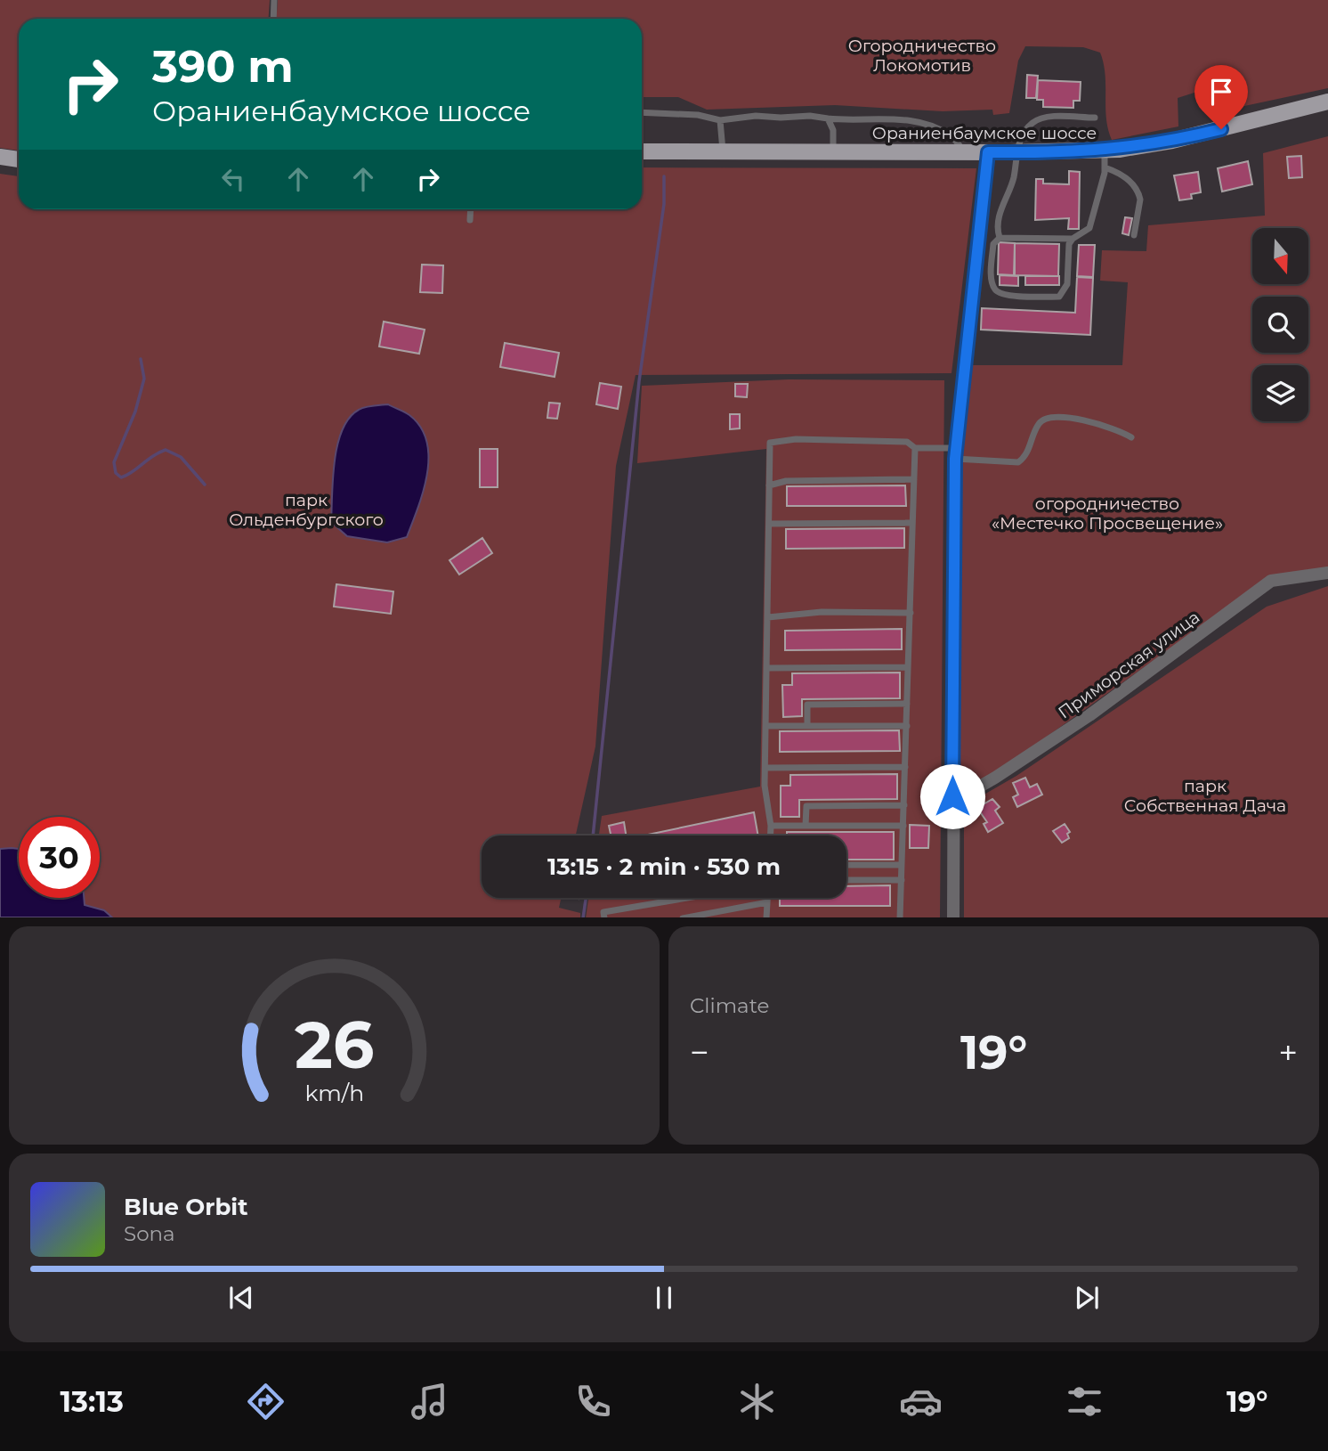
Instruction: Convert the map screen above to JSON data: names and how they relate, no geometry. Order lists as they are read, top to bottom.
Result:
{
  "streets": {
    "main road": ["Ораниенбаумское шоссе"],
    "street": ["Приморская улица"]
  },
  "parks": [
    "Огородничество Локомотив",
    "парк Ольденбургского",
    "огородничество «Местечко Просвещение»",
    "парк Собственная Дача"
  ],
  "north": "bottom",
  "page": {
    "turn": ["390 m", "Ораниенбаумское шоссе"],
    "limit": "30",
    "trip": "13:15 · 2 min · 530 m",
    "tile": "Climate",
    "heat": ["−", "19°", "+"],
    "song": ["Blue Orbit", "Sona"],
    "tabs": ["13:13", "19°"],
    "gauge": ["26", "km/h"]
  }
}
